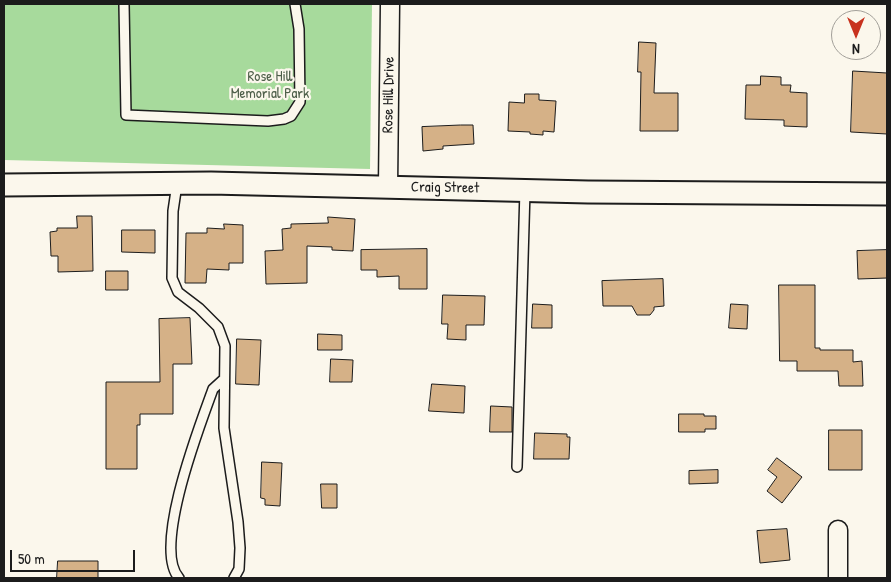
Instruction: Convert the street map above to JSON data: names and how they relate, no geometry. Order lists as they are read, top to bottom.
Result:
{
  "streets": {
    "street": ["Rose Hill Drive", "Craig Street"]
  },
  "crossings": [
    ["Rose Hill Drive", "Craig Street"]
  ],
  "parks": ["Rose Hill Memorial Park"],
  "scale_bar": "50 m",
  "north": "bottom"
}
